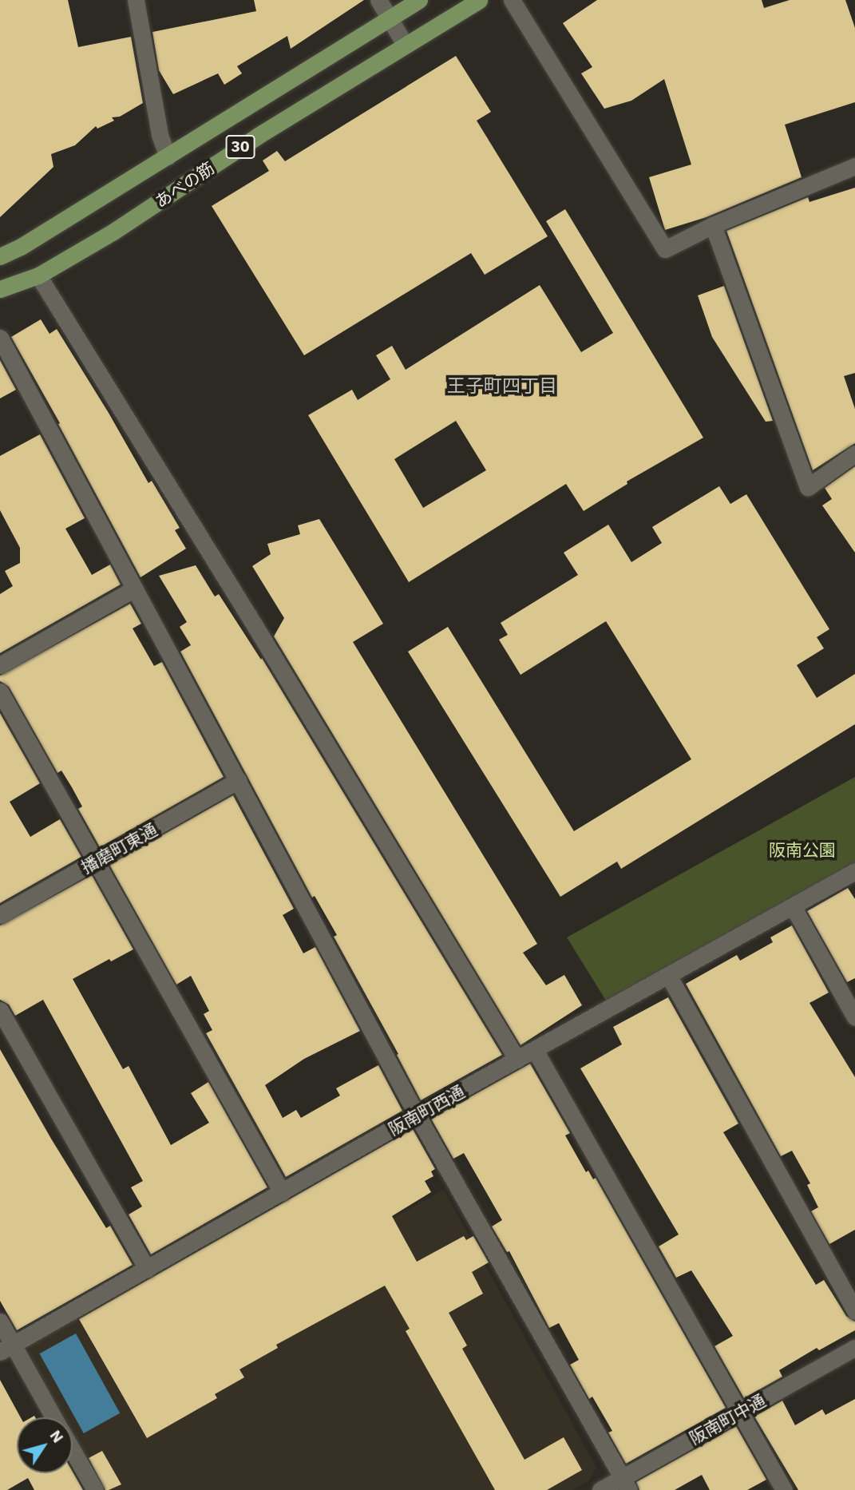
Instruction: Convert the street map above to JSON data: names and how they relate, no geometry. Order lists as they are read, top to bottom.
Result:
{
  "streets": {
    "main road": ["30", "あべの筋"],
    "street": ["播磨町東通", "阪南町西通", "阪南町中通"]
  },
  "districts": ["王子町四丁目"],
  "parks": ["阪南公園"],
  "north": "top right"
}
